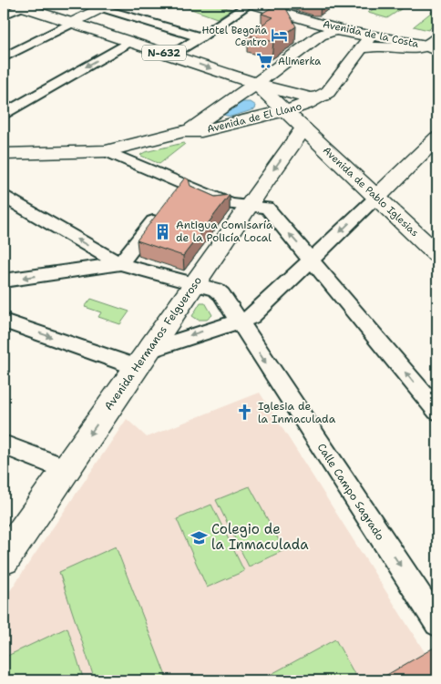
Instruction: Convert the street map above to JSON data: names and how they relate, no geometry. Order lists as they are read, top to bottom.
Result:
{
  "streets": {
    "main road": [
      "Avenida de la Costa",
      "N-632",
      "Avenida de El Llano",
      "Avenida de Pablo Iglesias",
      "Avenida Hermanos Felgueroso"
    ],
    "street": ["Calle Campo Sagrado"]
  },
  "crossings": [
    ["Avenida de la Costa", "Avenida de El Llano"],
    ["N-632", "Avenida de El Llano"],
    ["N-632", "Avenida de Pablo Iglesias"],
    ["N-632", "Avenida Hermanos Felgueroso"],
    ["Avenida de Pablo Iglesias", "Avenida Hermanos Felgueroso"],
    ["Avenida Hermanos Felgueroso", "Calle Campo Sagrado"]
  ],
  "one_way": ["Avenida Hermanos Felgueroso"],
  "places": {
    "hotel": ["Hotel Begoña Centro"],
    "supermarket": ["Alimerka"],
    "building": ["Antigua Comisaría de la Policía Local"],
    "church": ["Iglesia de la Inmaculada"],
    "school or university": ["Colegio de la Inmaculada"]
  }
}
